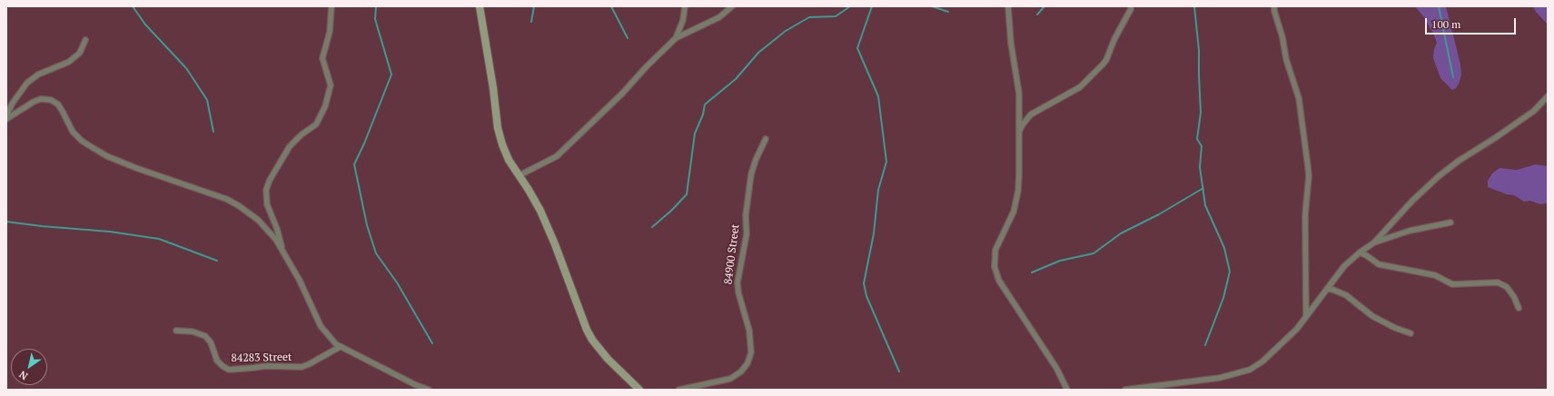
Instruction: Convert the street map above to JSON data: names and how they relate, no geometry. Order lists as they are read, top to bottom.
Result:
{
  "streets": {
    "street": ["84900 Street", "84283 Street"]
  },
  "scale_bar": "100 m",
  "north": "bottom left"
}
